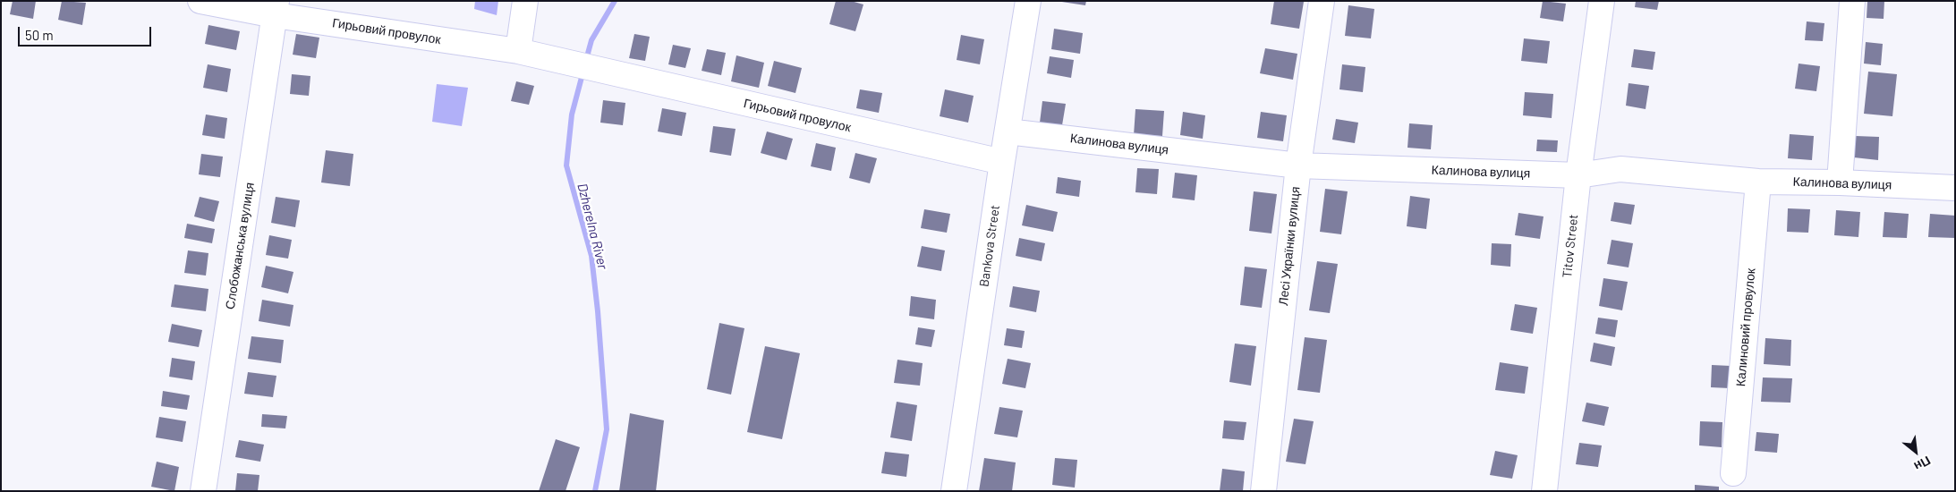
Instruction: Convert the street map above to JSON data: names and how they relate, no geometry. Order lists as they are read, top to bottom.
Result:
{
  "streets": {
    "street": [
      "Гирьовий провулок",
      "Калинова вулиця",
      "Слобожанська вулиця",
      "Bankova Street",
      "Лесі Українки вулиця",
      "Titov Street",
      "Калиновий провулок"
    ]
  },
  "crossings": [
    ["Гирьовий провулок", "Слобожанська вулиця"],
    ["Гирьовий провулок", "Bankova Street"],
    ["Калинова вулиця", "Bankova Street"],
    ["Калинова вулиця", "Лесі Українки вулиця"],
    ["Калинова вулиця", "Titov Street"],
    ["Калинова вулиця", "Калиновий провулок"]
  ],
  "water": ["Dzherelna River"],
  "scale_bar": "50 m",
  "north": "bottom right"
}
